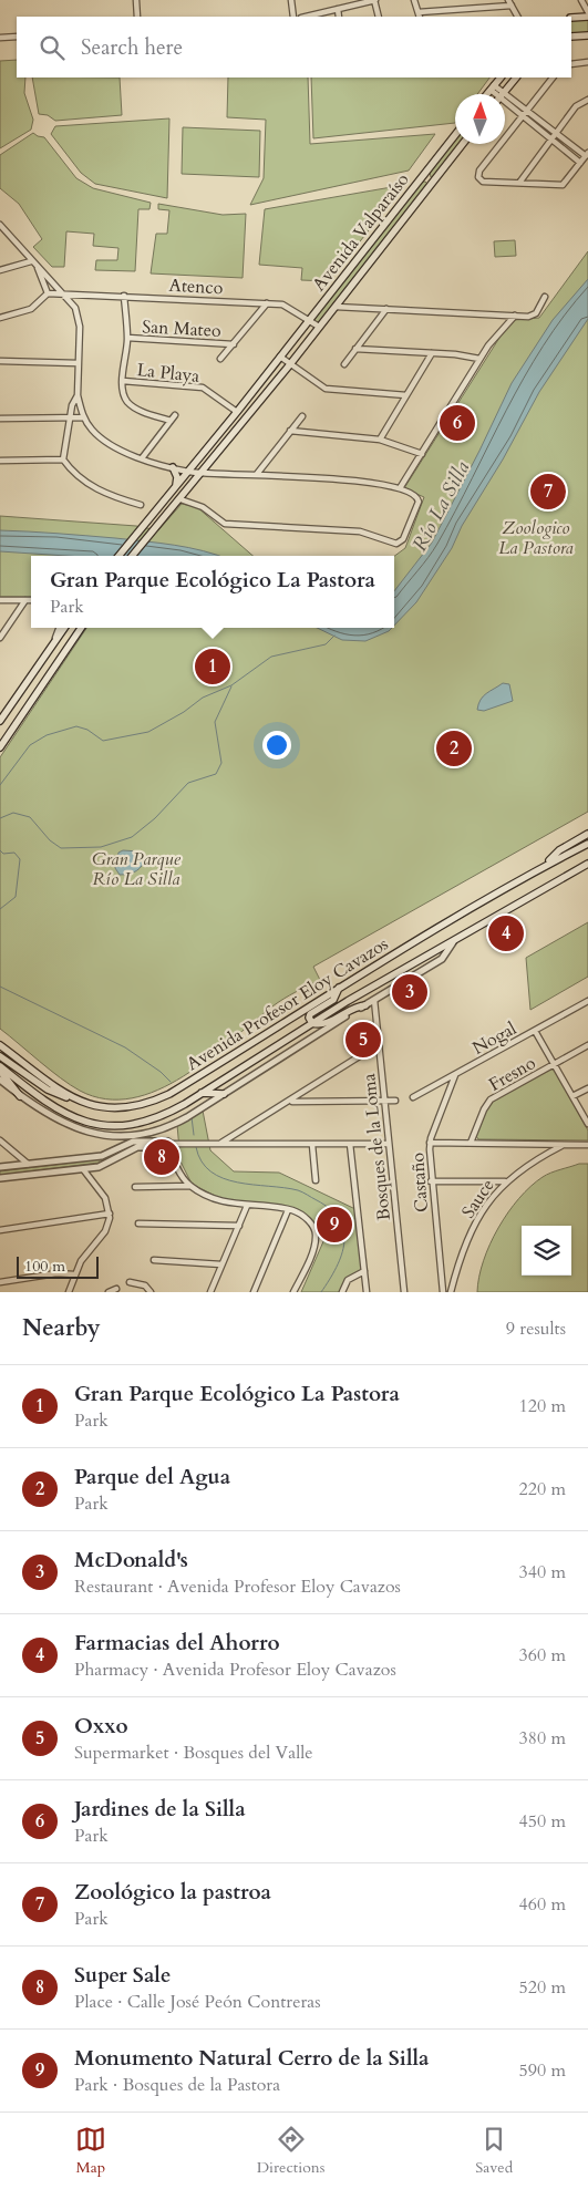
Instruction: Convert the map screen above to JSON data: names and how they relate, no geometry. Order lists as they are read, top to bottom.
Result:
{
  "streets": {
    "main road": ["Avenida Valparaíso", "Avenida Profesor Eloy Cavazos"],
    "street": [
      "Atenco",
      "San Mateo",
      "La Playa",
      "Nogal",
      "Fresno",
      "Bosques de la Loma",
      "Castaño",
      "Sauce"
    ]
  },
  "crossings": [
    ["Avenida Valparaíso", "Atenco"],
    ["Avenida Valparaíso", "La Playa"],
    ["Nogal", "Castaño"]
  ],
  "water": ["Río La Silla"],
  "parks": ["Zoologico La Pastora", "Gran Parque Río La Silla"],
  "scale_bar": "100 m",
  "north": "top",
  "page": {
    "search": "Search here",
    "pins": [
      "6",
      "7",
      "1",
      "2",
      "4",
      "3",
      "5",
      "8",
      "9"
    ],
    "popup": ["Gran Parque Ecológico La Pastora", "Park"],
    "scale": "100 m",
    "heading": ["Nearby", "9 results"],
    "list": [
      {
        "mark": "1",
        "name": "Gran Parque Ecológico La Pastora",
        "note": "Park",
        "value": "120 m"
      },
      {
        "mark": "2",
        "name": "Parque del Agua",
        "note": "Park",
        "value": "220 m"
      },
      {
        "mark": "3",
        "name": "McDonald's",
        "note": "Restaurant · Avenida Profesor Eloy Cavazos",
        "value": "340 m"
      },
      {
        "mark": "4",
        "name": "Farmacias del Ahorro",
        "note": "Pharmacy · Avenida Profesor Eloy Cavazos",
        "value": "360 m"
      },
      {
        "mark": "5",
        "name": "Oxxo",
        "note": "Supermarket · Bosques del Valle",
        "value": "380 m"
      },
      {
        "mark": "6",
        "name": "Jardines de la Silla",
        "note": "Park",
        "value": "450 m"
      },
      {
        "mark": "7",
        "name": "Zoológico la pastroa",
        "note": "Park",
        "value": "460 m"
      },
      {
        "mark": "8",
        "name": "Super Sale",
        "note": "Place · Calle José Peón Contreras",
        "value": "520 m"
      },
      {
        "mark": "9",
        "name": "Monumento Natural Cerro de la Silla",
        "note": "Park · Bosques de la Pastora",
        "value": "590 m"
      }
    ],
    "nav": ["Map", "Directions", "Saved"]
  }
}
